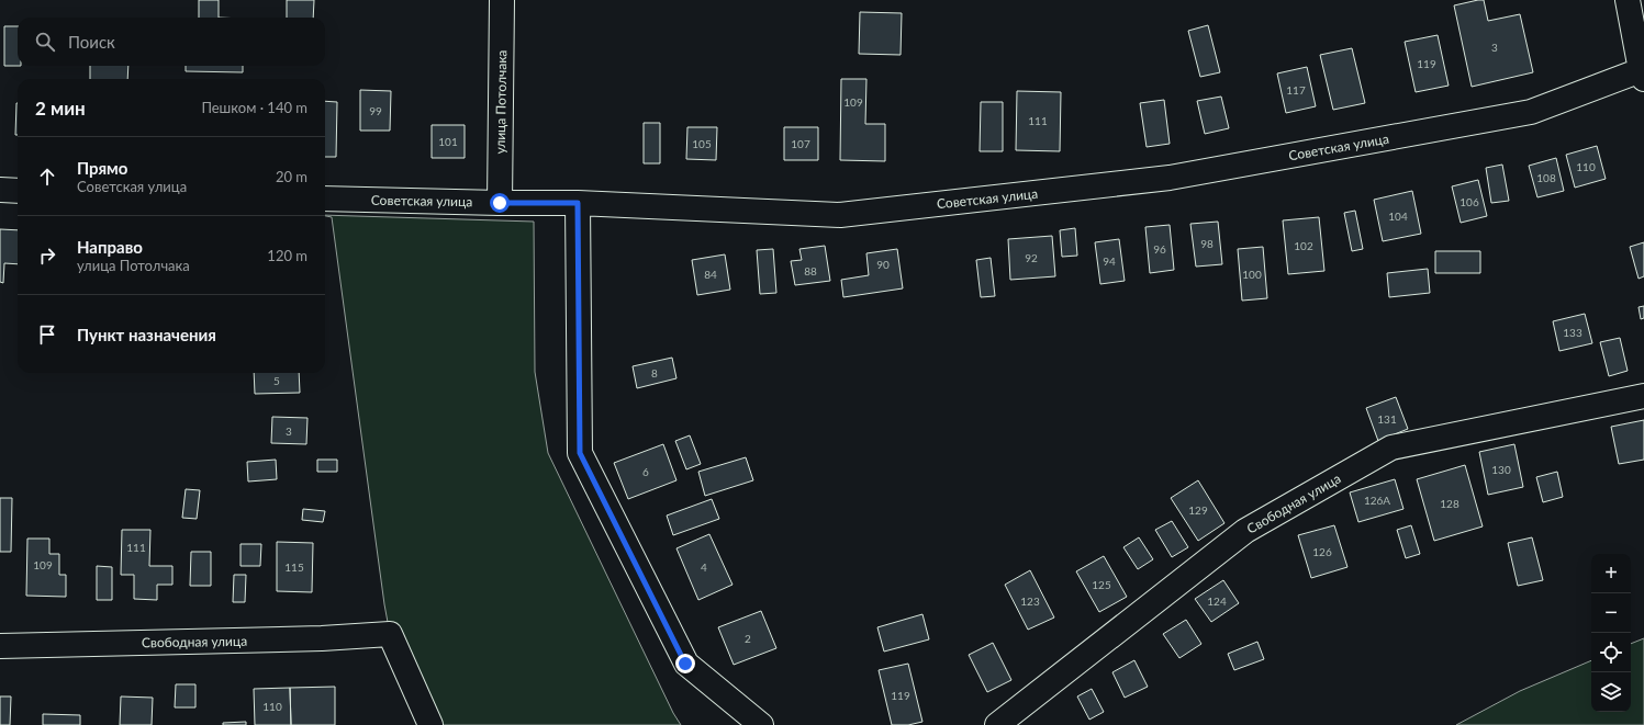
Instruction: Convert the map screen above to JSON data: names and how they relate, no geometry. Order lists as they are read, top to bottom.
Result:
{
  "streets": {
    "street": ["улица Потолчака", "Советская улица", "Свободная улица"]
  },
  "crossings": [
    ["улица Потолчака", "Советская улица"]
  ],
  "house_numbers": [
    "3",
    "119",
    "117",
    "109",
    "99",
    "111",
    "101",
    "105",
    "107",
    "110",
    "108",
    "106",
    "104",
    "98",
    "102",
    "96",
    "92",
    "94",
    "90",
    "88",
    "84",
    "100",
    "133",
    "8",
    "5",
    "131",
    "3",
    "130",
    "6",
    "126А",
    "128",
    "129",
    "111",
    "126",
    "109",
    "115",
    "4",
    "125",
    "123",
    "124",
    "2",
    "119",
    "110"
  ],
  "page": {
    "search": "Поиск",
    "heading": ["2 мин", "Пешком · 140 m"],
    "list": [
      ["Прямо", "Советская улица", "20 m"],
      ["Направо", "улица Потолчака", "120 m"],
      "Пункт назначения"
    ],
    "map_buttons": ["+", "−"]
  }
}
